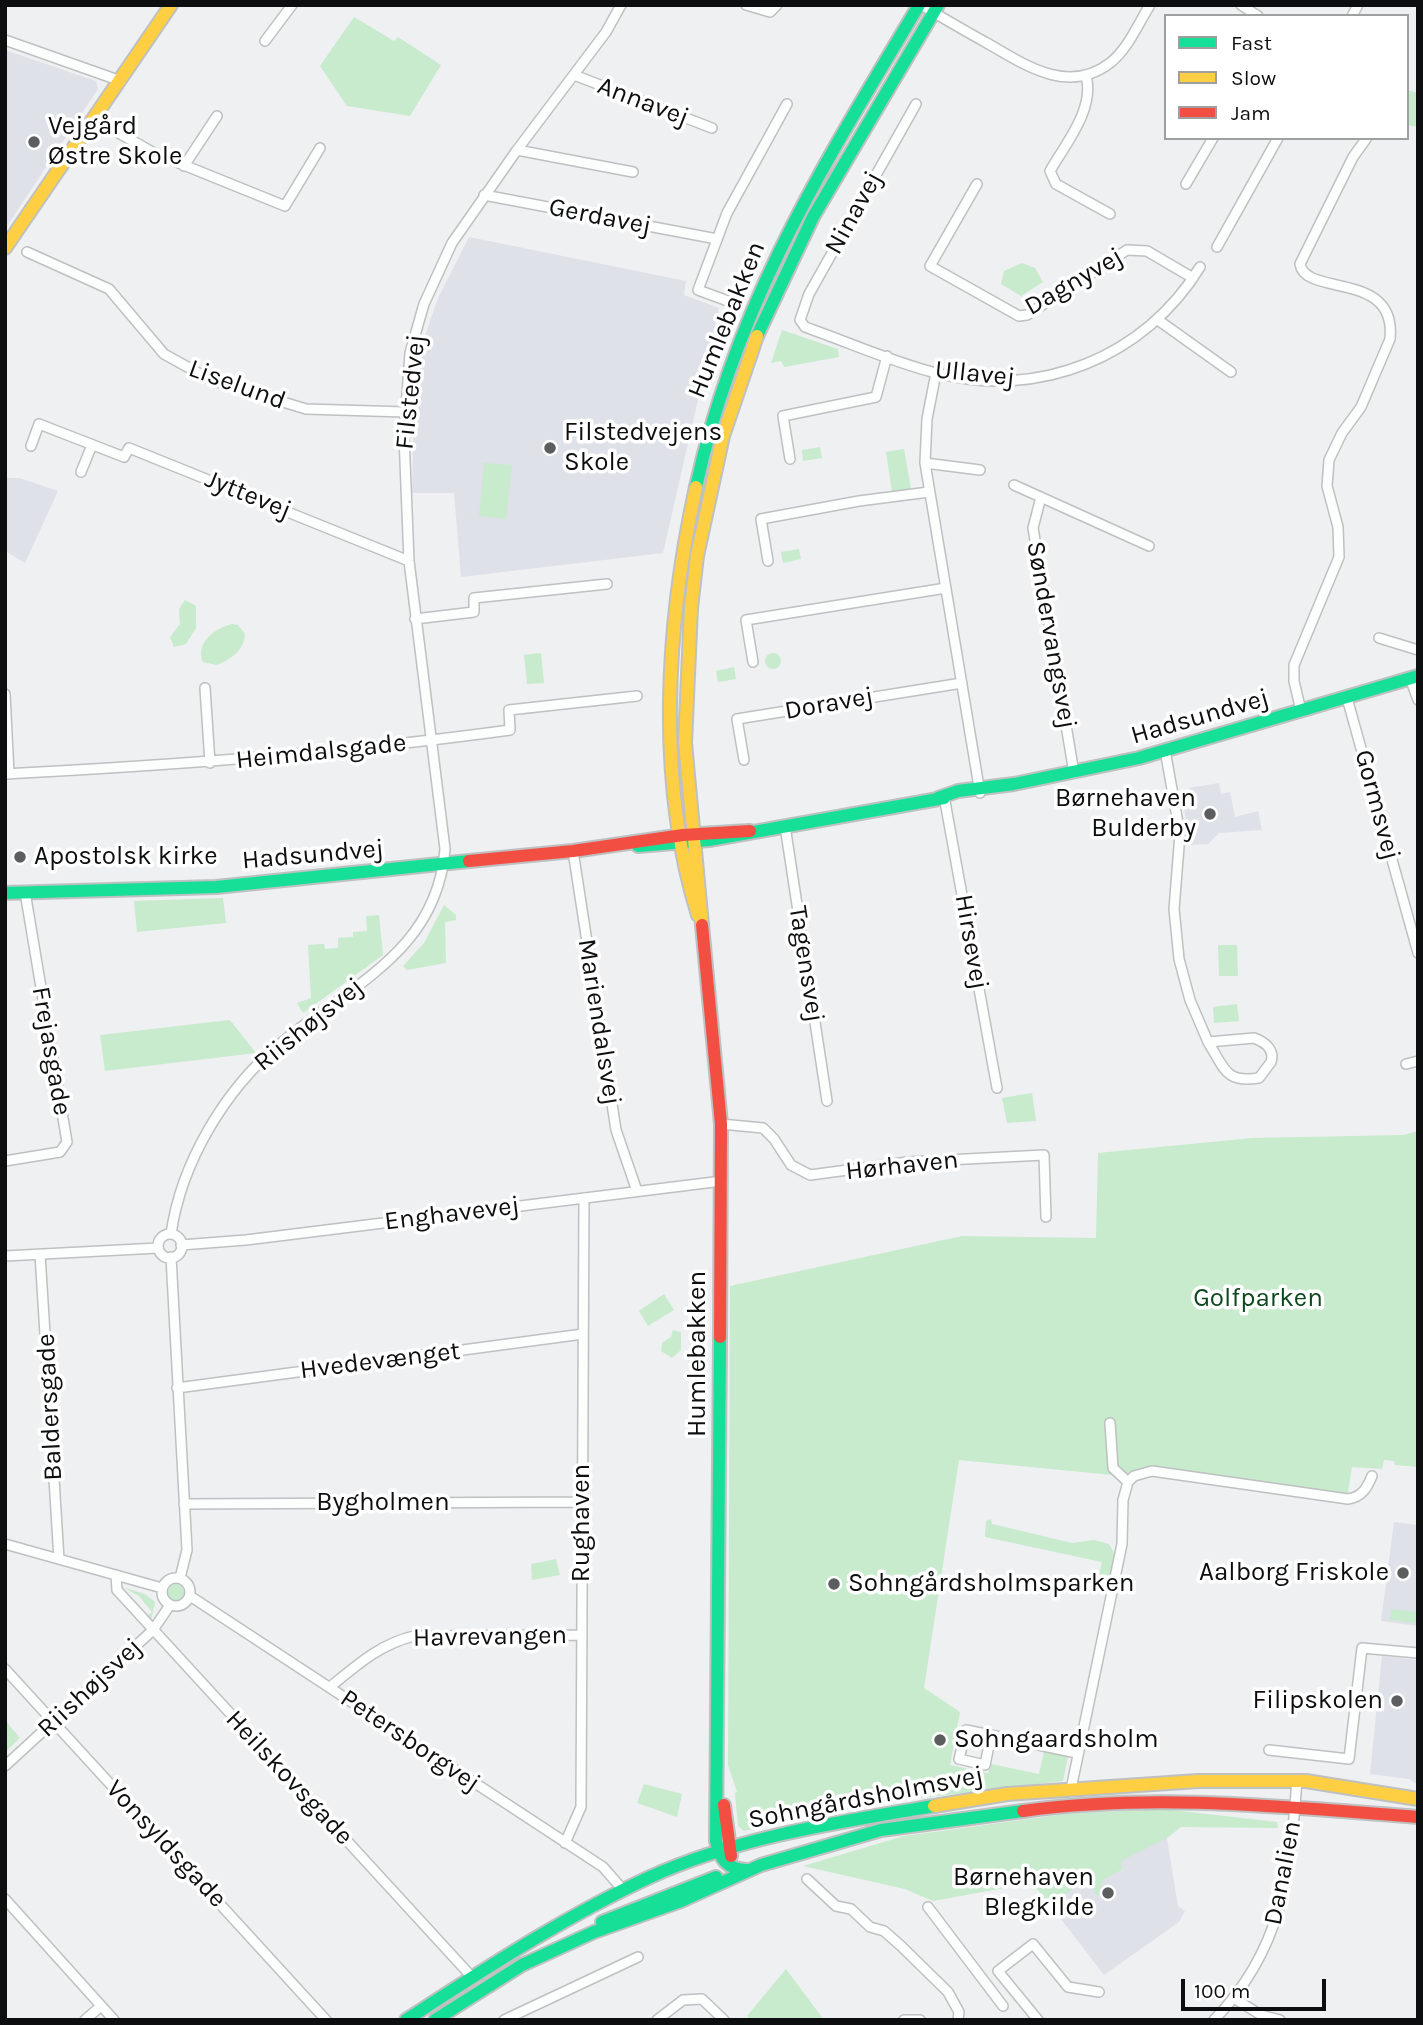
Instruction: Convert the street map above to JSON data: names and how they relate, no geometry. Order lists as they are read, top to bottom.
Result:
{
  "streets": {
    "street": [
      "Annavej",
      "Ninavej",
      "Gerdavej",
      "Dagnyvej",
      "Humlebakken",
      "Ullavej",
      "Liselund",
      "Filstedvej",
      "Jyttevej",
      "Søndervangsvej",
      "Doravej",
      "Hadsundvej",
      "Heimdalsgade",
      "Gormsvej",
      "Hirsevej",
      "Tagensvej",
      "Mariendalsvej",
      "Riishøjsvej",
      "Frejasgade",
      "Hørhaven",
      "Enghavevej",
      "Hvedevænget",
      "Baldersgade",
      "Bygholmen",
      "Rughaven",
      "Havrevangen",
      "Petersborgvej",
      "Heilskovsgade",
      "Sohngårdsholmsvej",
      "Vonsyldsgade",
      "Danalien"
    ]
  },
  "crossings": [
    ["Annavej", "Filstedvej"],
    ["Ninavej", "Ullavej"],
    ["Gerdavej", "Filstedvej"],
    ["Dagnyvej", "Ullavej"],
    ["Humlebakken", "Hadsundvej"],
    ["Humlebakken", "Hørhaven"],
    ["Humlebakken", "Enghavevej"],
    ["Humlebakken", "Sohngårdsholmsvej"],
    ["Liselund", "Filstedvej"],
    ["Filstedvej", "Jyttevej"],
    ["Filstedvej", "Hadsundvej"],
    ["Filstedvej", "Heimdalsgade"],
    ["Filstedvej", "Riishøjsvej"],
    ["Søndervangsvej", "Hadsundvej"],
    ["Hadsundvej", "Gormsvej"],
    ["Hadsundvej", "Hirsevej"],
    ["Hadsundvej", "Tagensvej"],
    ["Hadsundvej", "Mariendalsvej"],
    ["Hadsundvej", "Riishøjsvej"],
    ["Hadsundvej", "Frejasgade"],
    ["Mariendalsvej", "Enghavevej"],
    ["Riishøjsvej", "Enghavevej"],
    ["Riishøjsvej", "Petersborgvej"],
    ["Riishøjsvej", "Heilskovsgade"],
    ["Riishøjsvej", "Vonsyldsgade"],
    ["Enghavevej", "Rughaven"],
    ["Hvedevænget", "Rughaven"],
    ["Bygholmen", "Rughaven"],
    ["Rughaven", "Havrevangen"],
    ["Rughaven", "Petersborgvej"],
    ["Havrevangen", "Petersborgvej"],
    ["Petersborgvej", "Sohngårdsholmsvej"],
    ["Heilskovsgade", "Sohngårdsholmsvej"],
    ["Sohngårdsholmsvej", "Danalien"]
  ],
  "parks": ["Golfparken"],
  "places": [
    "Vejgård Østre Skole",
    "Filstedvejens Skole",
    "Børnehaven Bulderby",
    "Apostolsk kirke",
    "Aalborg Friskole",
    "Sohngårdsholmsparken",
    "Filipskolen",
    "Sohngaardsholm",
    "Børnehaven Blegkilde"
  ],
  "legend": ["Fast", "Slow", "Jam"],
  "scale_bar": "100 m"
}
